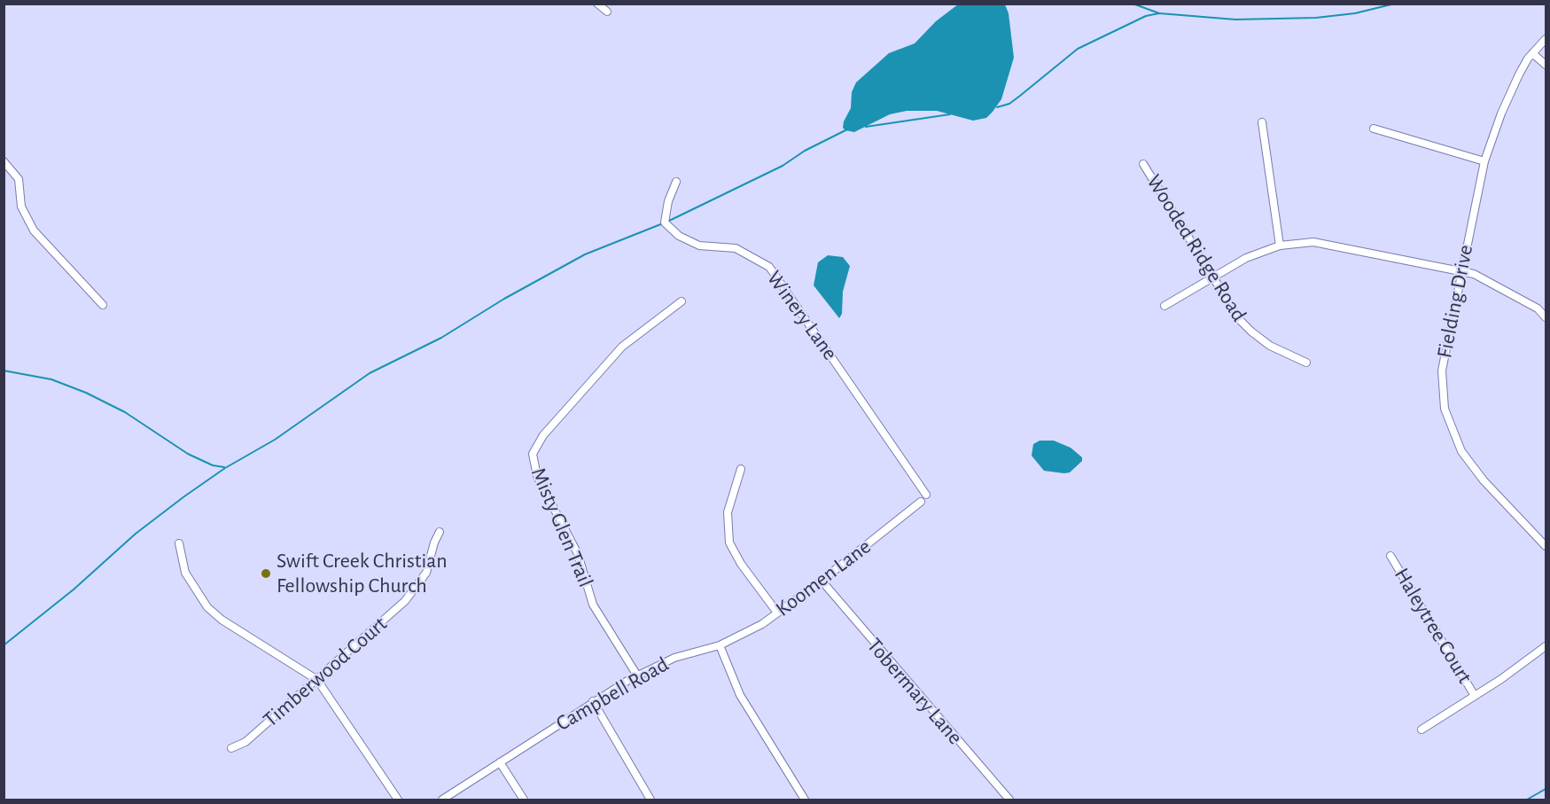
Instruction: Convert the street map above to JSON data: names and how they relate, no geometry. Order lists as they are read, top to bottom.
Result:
{
  "streets": {
    "street": [
      "Wooded Ridge Road",
      "Fielding Drive",
      "Winery Lane",
      "Misty Glen Trail",
      "Koomen Lane",
      "Haleytree Court",
      "Timberwood Court",
      "Tobermary Lane",
      "Campbell Road"
    ]
  },
  "crossings": [
    ["Misty Glen Trail", "Campbell Road"],
    ["Koomen Lane", "Tobermary Lane"],
    ["Koomen Lane", "Campbell Road"]
  ],
  "places": ["Swift Creek Christian Fellowship Church"]
}
